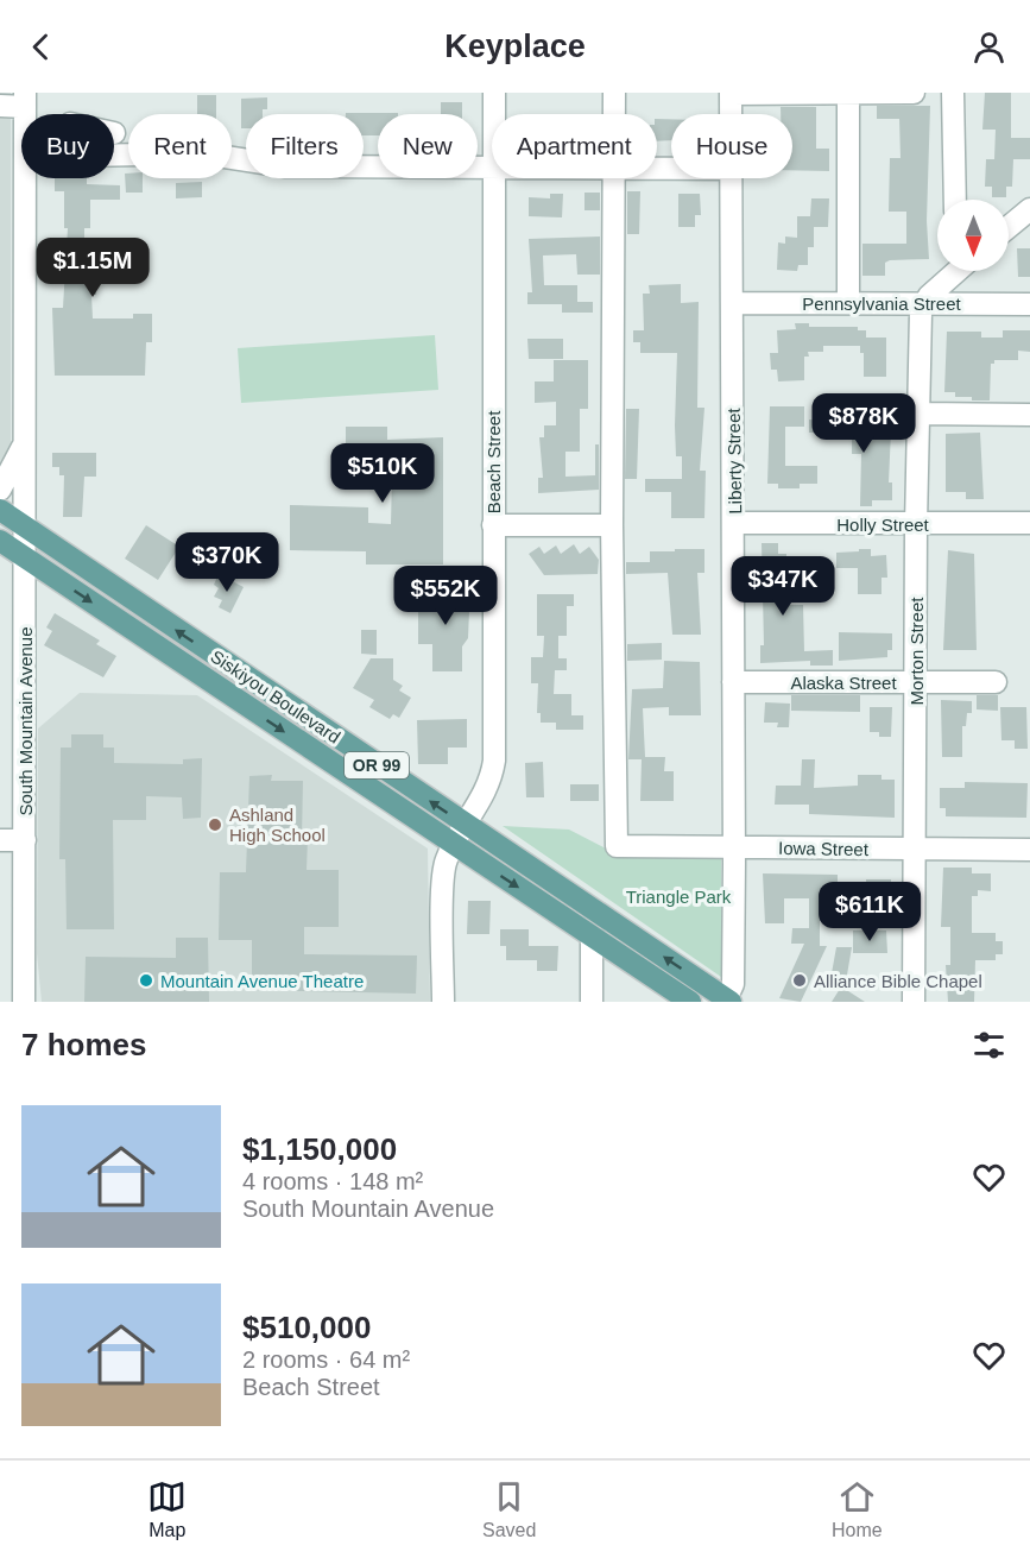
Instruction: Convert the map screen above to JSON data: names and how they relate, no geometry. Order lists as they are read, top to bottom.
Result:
{
  "streets": {
    "main road": ["Siskiyou Boulevard", "OR 99"],
    "street": [
      "Pennsylvania Street",
      "Liberty Street",
      "Beach Street",
      "Holly Street",
      "Morton Street",
      "Alaska Street",
      "South Mountain Avenue",
      "Iowa Street"
    ]
  },
  "crossings": [
    ["Pennsylvania Street", "Liberty Street"],
    ["Pennsylvania Street", "Morton Street"],
    ["Liberty Street", "Holly Street"],
    ["Liberty Street", "Alaska Street"],
    ["Liberty Street", "Siskiyou Boulevard"],
    ["Liberty Street", "Iowa Street"],
    ["Beach Street", "Siskiyou Boulevard"],
    ["Holly Street", "Morton Street"],
    ["Morton Street", "Alaska Street"],
    ["Morton Street", "Iowa Street"],
    ["Siskiyou Boulevard", "South Mountain Avenue"]
  ],
  "parks": ["Triangle Park"],
  "places": ["Ashland High School", "Mountain Avenue Theatre", "Alliance Bible Chapel"],
  "north": "bottom",
  "page": {
    "header": "Keyplace",
    "chip": [
      "Buy",
      "Rent",
      "Filters",
      "New",
      "Apartment",
      "House"
    ],
    "price": [
      "$1.15M",
      "$878K",
      "$510K",
      "$370K",
      "$347K",
      "$552K",
      "$611K"
    ],
    "heading": "7 homes",
    "list": [
      {
        "name": "$1,150,000",
        "note": "4 rooms · 148 m² · South Mountain Avenue"
      },
      {
        "name": "$510,000",
        "note": "2 rooms · 64 m² · Beach Street"
      }
    ],
    "tabs": ["Map", "Saved", "Home"]
  }
}
